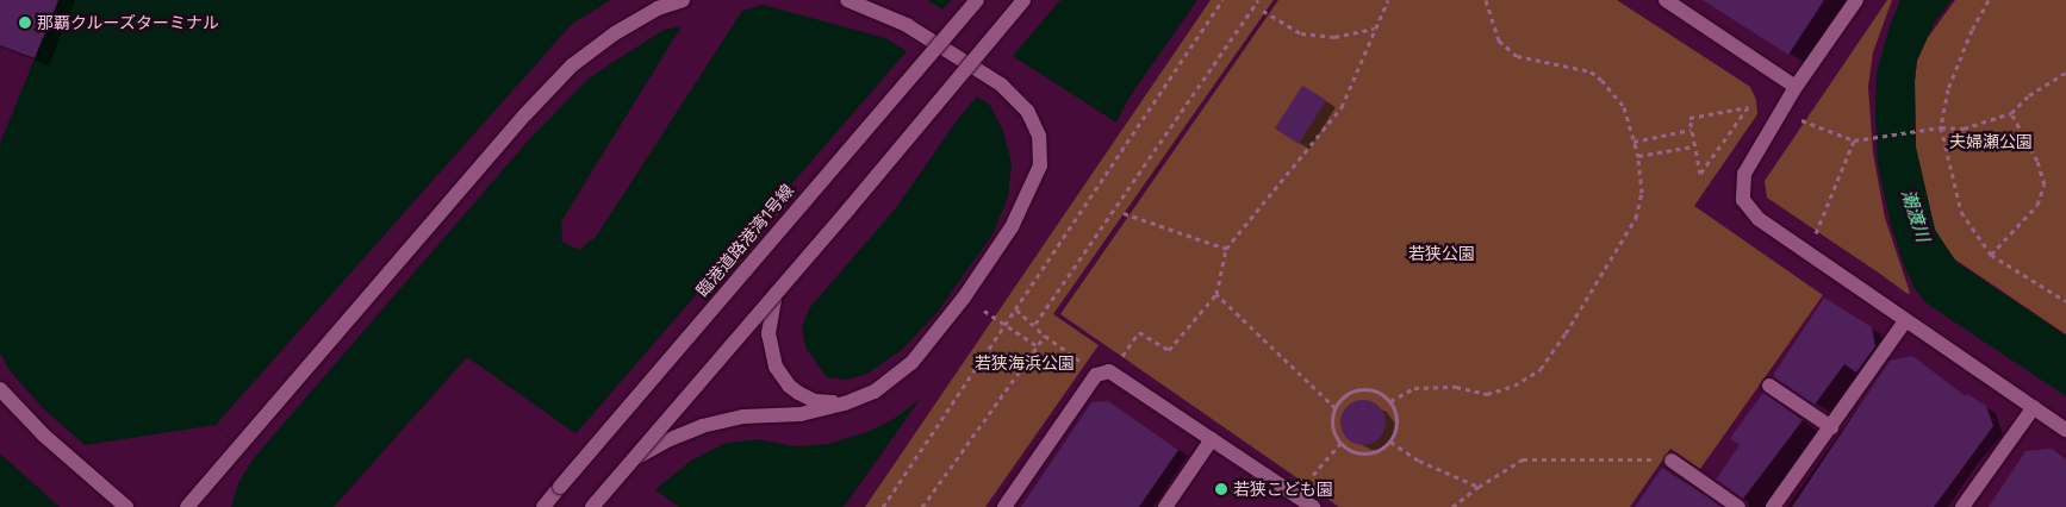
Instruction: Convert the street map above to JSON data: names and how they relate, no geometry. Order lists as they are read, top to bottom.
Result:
{
  "streets": {
    "street": ["臨港道路港湾1号線"]
  },
  "water": ["潮渡川"],
  "parks": ["夫婦瀬公園", "若狭公園", "若狭海浜公園"],
  "places": ["那覇クルーズターミナル", "若狭こども園"]
}
